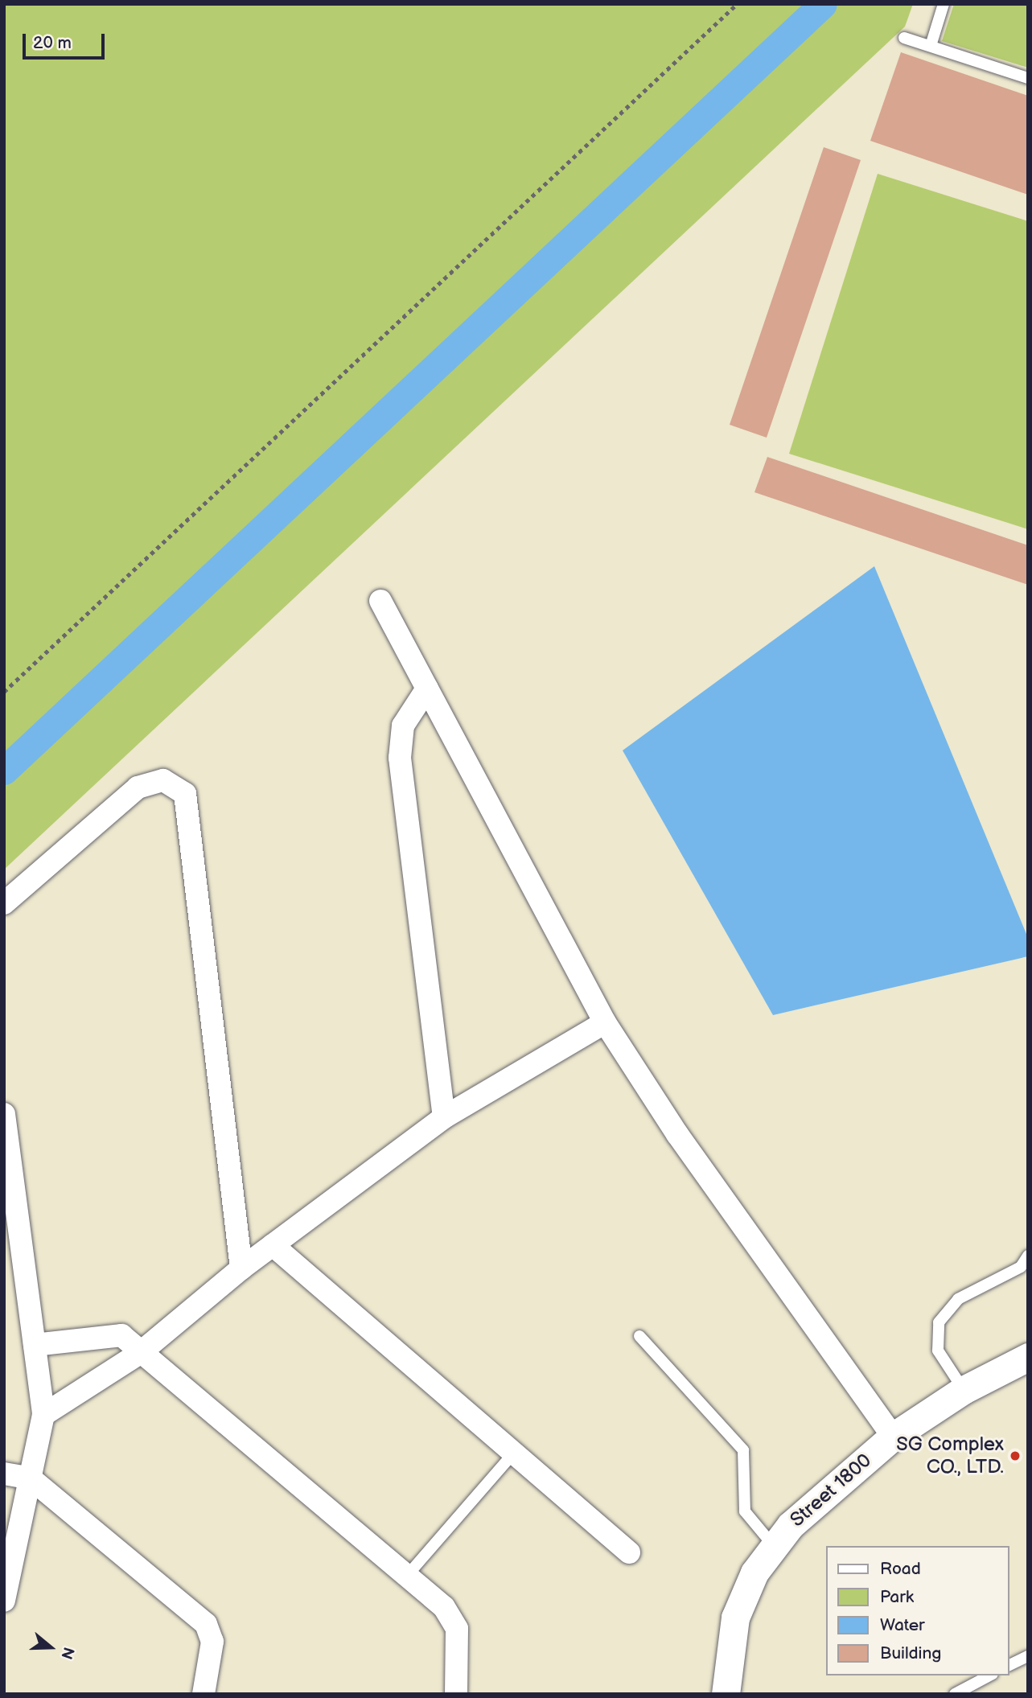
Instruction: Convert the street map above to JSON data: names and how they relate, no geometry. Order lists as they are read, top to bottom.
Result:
{
  "streets": {
    "street": ["Street 1800"]
  },
  "places": ["SG Complex CO., LTD."],
  "legend": [
    "Road",
    "Park",
    "Water",
    "Building"
  ],
  "scale_bar": "20 m",
  "north": "right"
}
